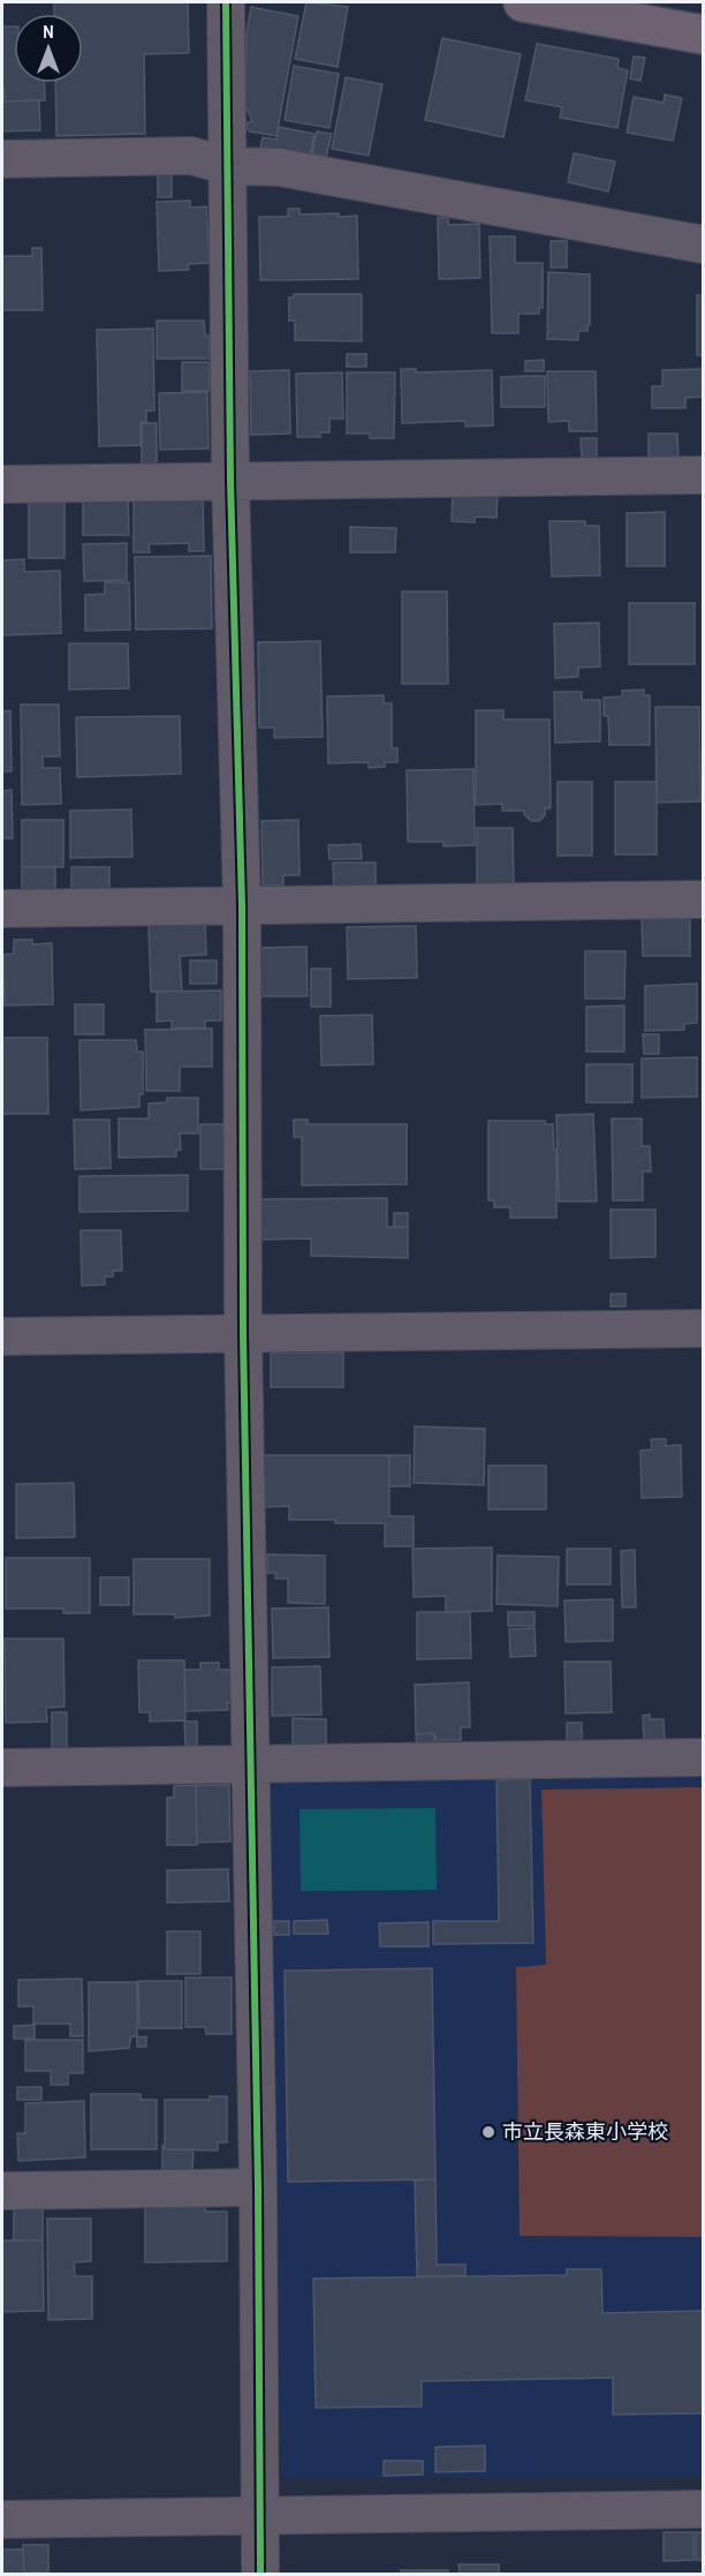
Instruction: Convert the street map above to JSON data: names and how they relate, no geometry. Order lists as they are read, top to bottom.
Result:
{
  "places": ["市立長森東小学校"],
  "north": "top"
}
